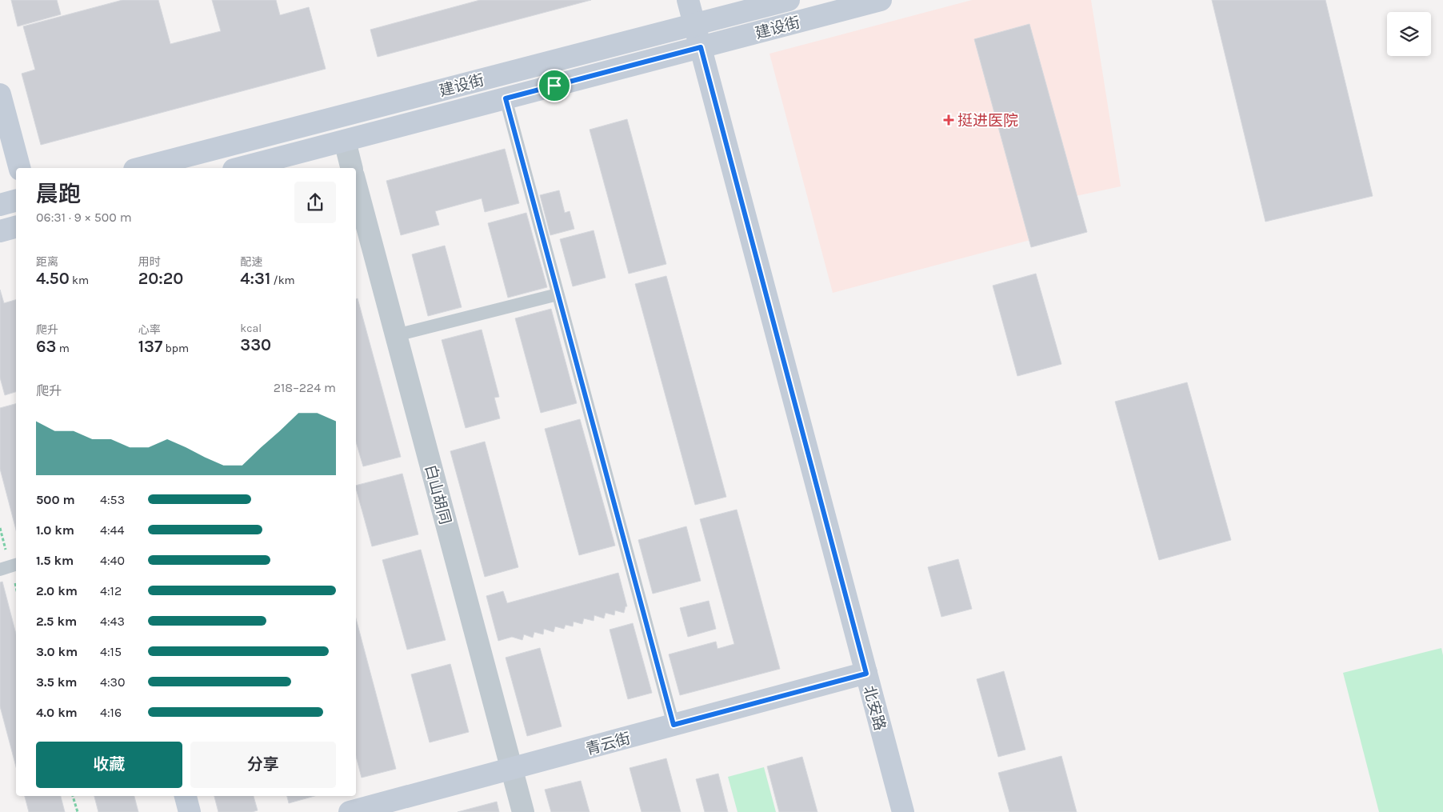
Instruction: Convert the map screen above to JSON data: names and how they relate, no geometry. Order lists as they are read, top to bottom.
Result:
{
  "streets": {
    "street": [
      "建设街",
      "白山胡同",
      "北安路",
      "青云街"
    ]
  },
  "crossings": [
    ["建设街", "北安路"],
    ["白山胡同", "青云街"],
    ["北安路", "青云街"]
  ],
  "places": {
    "health": ["挺进医院"]
  },
  "page": {
    "heading": ["晨跑", "06:31 · 9 × 500 m"],
    "stats": [
      ["距离", "4.50 km"],
      ["用时", "20:20"],
      ["配速", "4:31 /km"],
      ["爬升", "63 m"],
      ["心率", "137 bpm"],
      ["kcal", "330"]
    ],
    "chart": ["爬升", "218–224 m"],
    "list": [
      {
        "name": "500 m",
        "note": "4:53"
      },
      {
        "name": "1.0 km",
        "note": "4:44"
      },
      {
        "name": "1.5 km",
        "note": "4:40"
      },
      {
        "name": "2.0 km",
        "note": "4:12"
      },
      {
        "name": "2.5 km",
        "note": "4:43"
      },
      {
        "name": "3.0 km",
        "note": "4:15"
      },
      {
        "name": "3.5 km",
        "note": "4:30"
      },
      {
        "name": "4.0 km",
        "note": "4:16"
      }
    ],
    "buttons": ["收藏", "分享"]
  }
}
